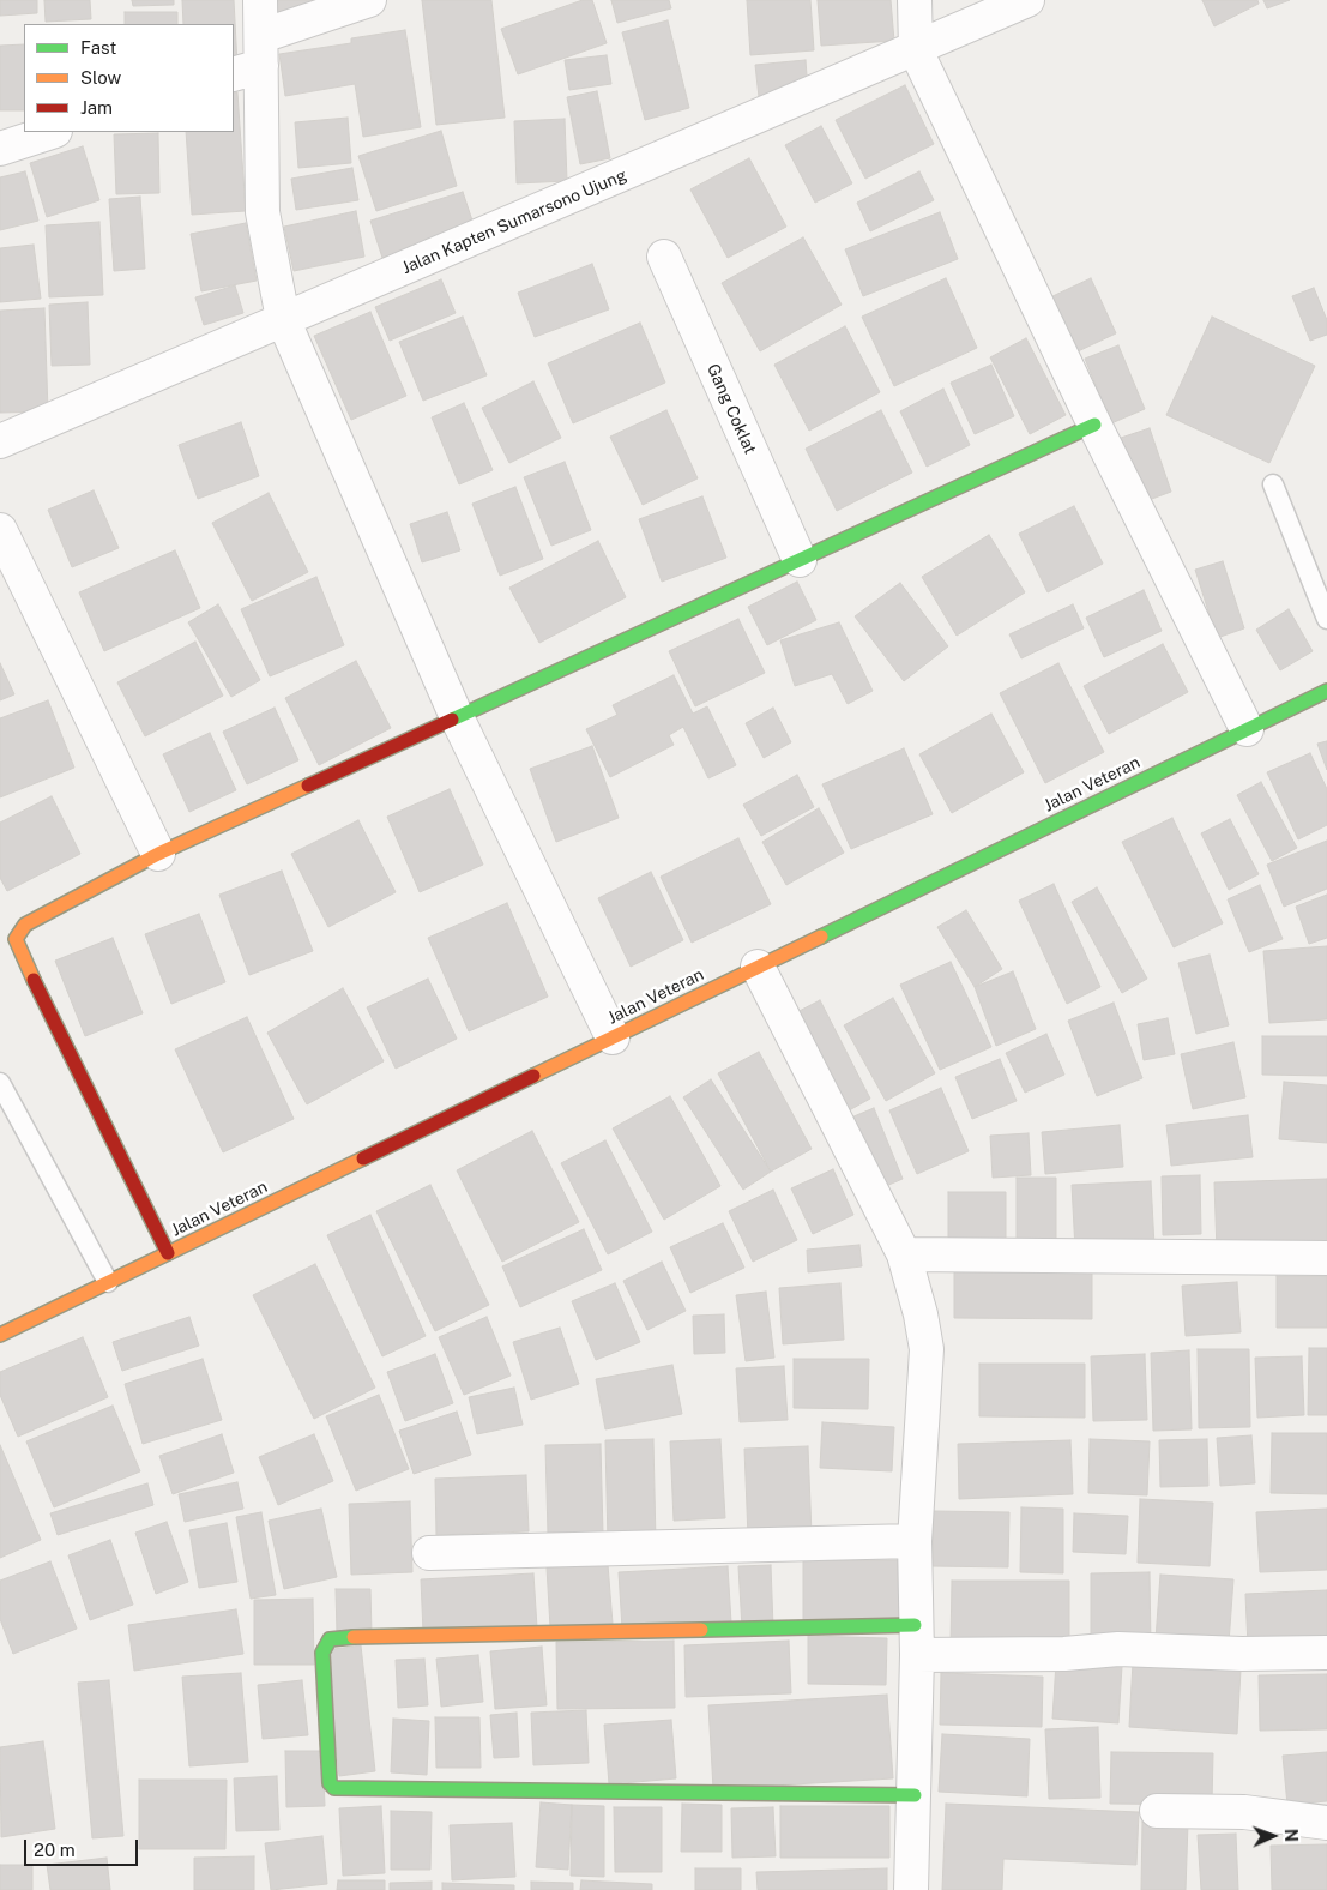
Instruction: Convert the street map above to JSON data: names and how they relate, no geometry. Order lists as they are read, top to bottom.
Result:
{
  "streets": {
    "street": ["Jalan Kapten Sumarsono Ujung", "Gang Coklat", "Jalan Veteran"]
  },
  "legend": ["Fast", "Slow", "Jam"],
  "scale_bar": "20 m",
  "north": "right"
}
